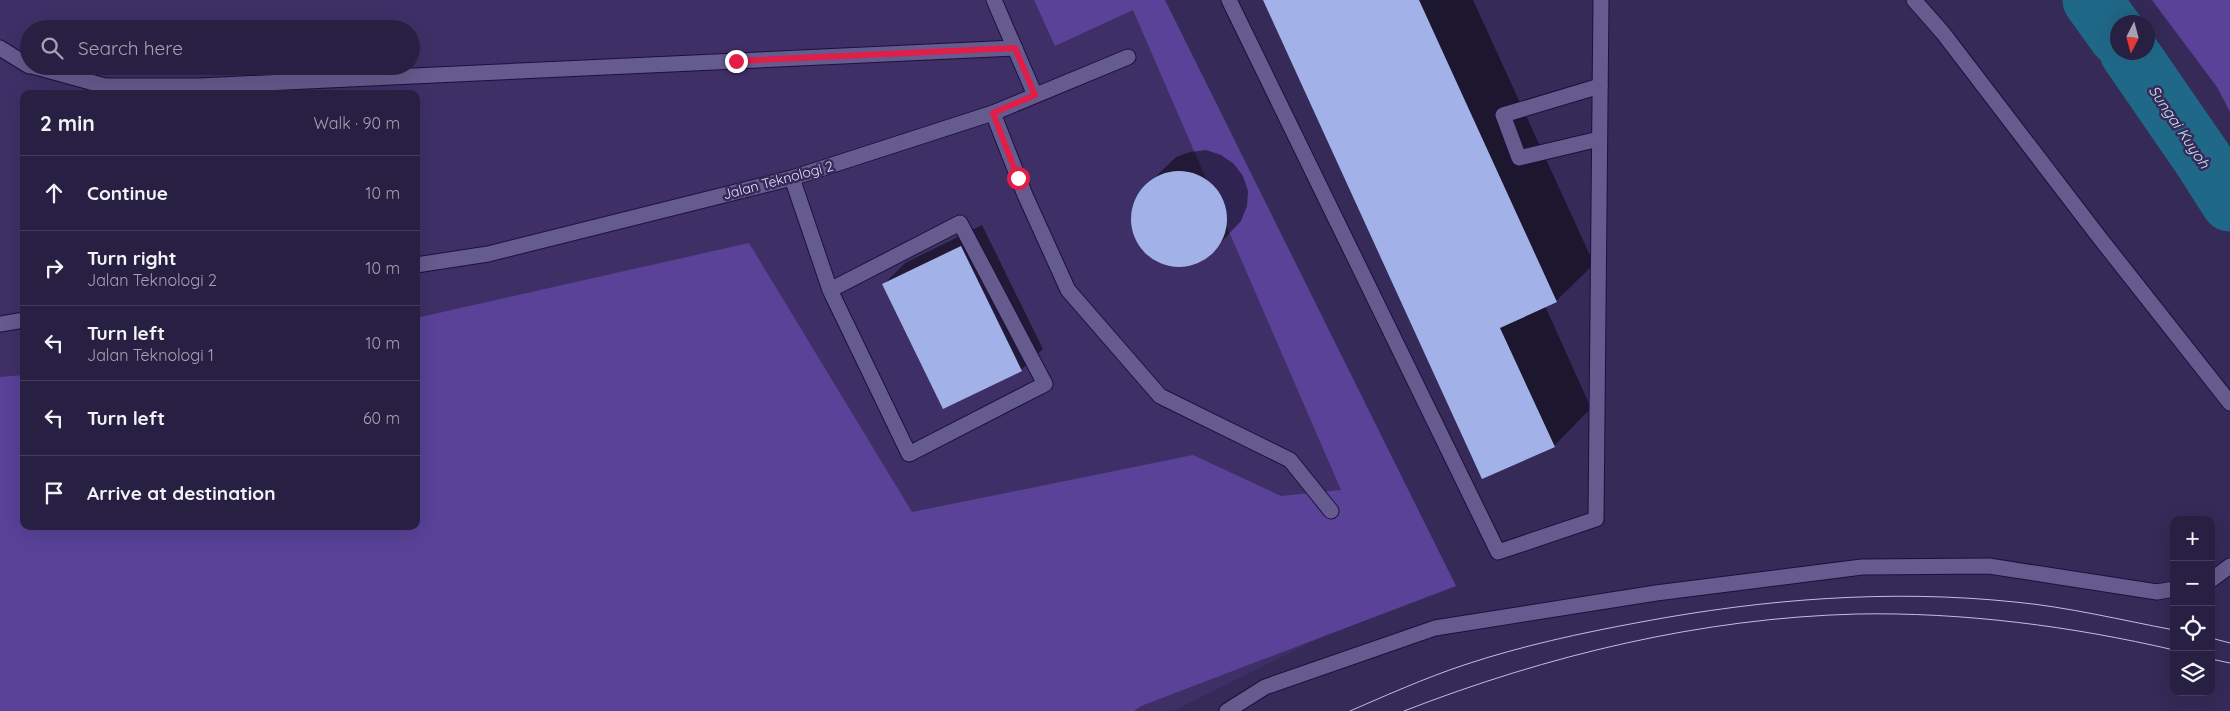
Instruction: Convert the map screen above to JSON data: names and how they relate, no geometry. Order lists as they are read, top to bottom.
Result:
{
  "streets": {
    "street": ["Jalan Teknologi 2"]
  },
  "water": ["Sungai Kuyoh"],
  "north": "bottom",
  "page": {
    "search": "Search here",
    "heading": ["2 min", "Walk · 90 m"],
    "list": [
      ["Continue", "10 m"],
      ["Turn right", "Jalan Teknologi 2", "10 m"],
      ["Turn left", "Jalan Teknologi 1", "10 m"],
      ["Turn left", "60 m"],
      "Arrive at destination"
    ],
    "map_buttons": ["+", "−"]
  }
}
